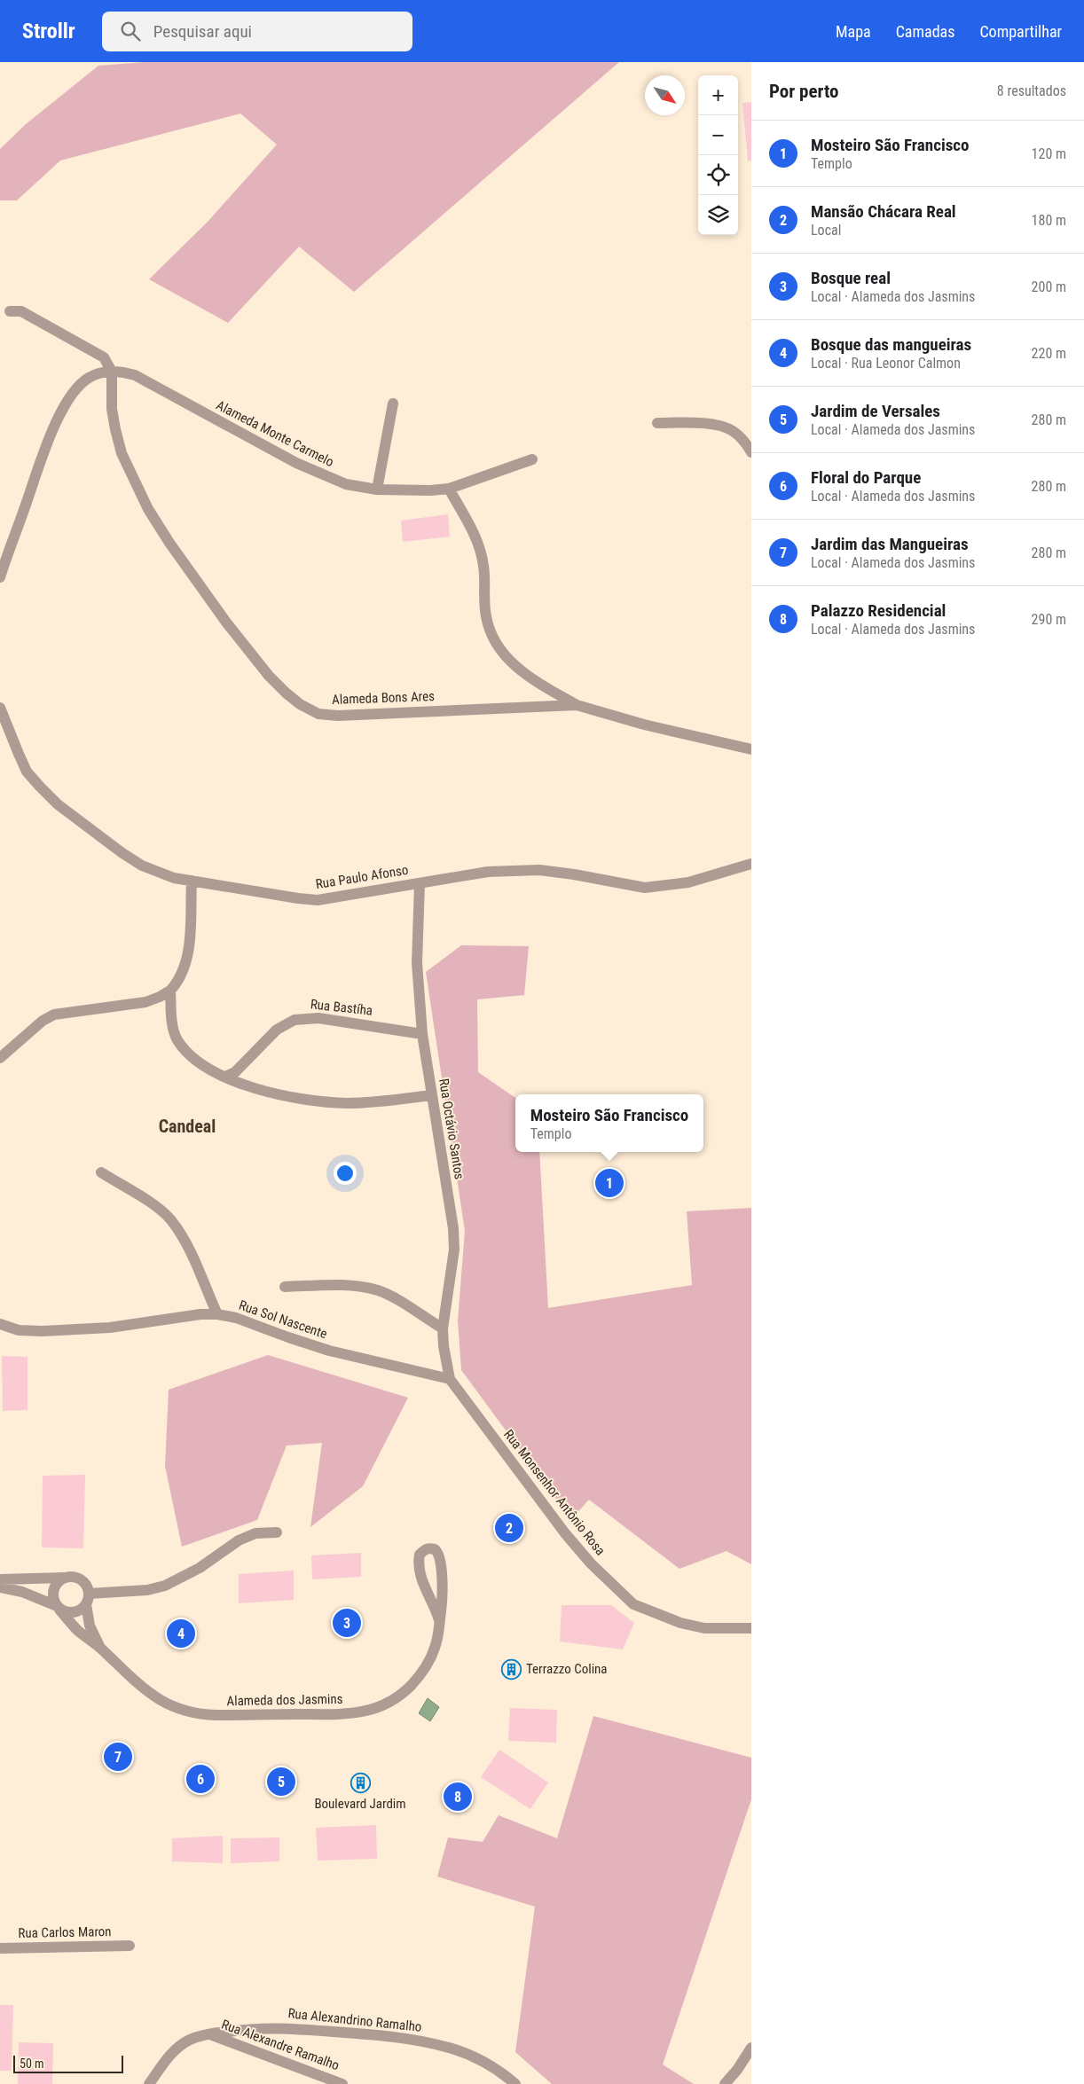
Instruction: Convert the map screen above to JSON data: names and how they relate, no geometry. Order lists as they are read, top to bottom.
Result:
{
  "streets": {
    "street": [
      "Alameda Monte Carmelo",
      "Alameda Bons Ares",
      "Rua Paulo Afonso",
      "Rua Bastíha",
      "Rua Octávio Santos",
      "Rua Sol Nascente",
      "Rua Monsenhor Antônio Rosa",
      "Alameda dos Jasmins",
      "Rua Carlos Maron",
      "Rua Alexandrino Ramalho",
      "Rua Alexandre Ramalho"
    ]
  },
  "crossings": [
    ["Alameda Monte Carmelo", "Alameda Bons Ares"],
    ["Rua Paulo Afonso", "Rua Octávio Santos"],
    ["Rua Bastíha", "Rua Octávio Santos"],
    ["Rua Octávio Santos", "Rua Sol Nascente"],
    ["Rua Octávio Santos", "Rua Monsenhor Antônio Rosa"],
    ["Rua Sol Nascente", "Rua Monsenhor Antônio Rosa"],
    ["Rua Alexandrino Ramalho", "Rua Alexandre Ramalho"]
  ],
  "districts": ["Candeal"],
  "places": {
    "building": ["Terrazzo Colina", "Boulevard Jardim"]
  },
  "scale_bar": "50 m",
  "north": "bottom right",
  "page": {
    "header": "Strollr",
    "search": "Pesquisar aqui",
    "nav": ["Mapa", "Camadas", "Compartilhar"],
    "heading": ["Por perto", "8 resultados"],
    "map_buttons": ["+", "−"],
    "list": [
      {
        "mark": "1",
        "name": "Mosteiro São Francisco",
        "note": "Templo",
        "value": "120 m"
      },
      {
        "mark": "2",
        "name": "Mansão Chácara Real",
        "note": "Local",
        "value": "180 m"
      },
      {
        "mark": "3",
        "name": "Bosque real",
        "note": "Local · Alameda dos Jasmins",
        "value": "200 m"
      },
      {
        "mark": "4",
        "name": "Bosque das mangueiras",
        "note": "Local · Rua Leonor Calmon",
        "value": "220 m"
      },
      {
        "mark": "5",
        "name": "Jardim de Versales",
        "note": "Local · Alameda dos Jasmins",
        "value": "280 m"
      },
      {
        "mark": "6",
        "name": "Floral do Parque",
        "note": "Local · Alameda dos Jasmins",
        "value": "280 m"
      },
      {
        "mark": "7",
        "name": "Jardim das Mangueiras",
        "note": "Local · Alameda dos Jasmins",
        "value": "280 m"
      },
      {
        "mark": "8",
        "name": "Palazzo Residencial",
        "note": "Local · Alameda dos Jasmins",
        "value": "290 m"
      }
    ],
    "popup": ["Mosteiro São Francisco", "Templo"],
    "pins": [
      "1",
      "2",
      "3",
      "4",
      "7",
      "6",
      "5",
      "8"
    ],
    "scale": "50 m"
  }
}
